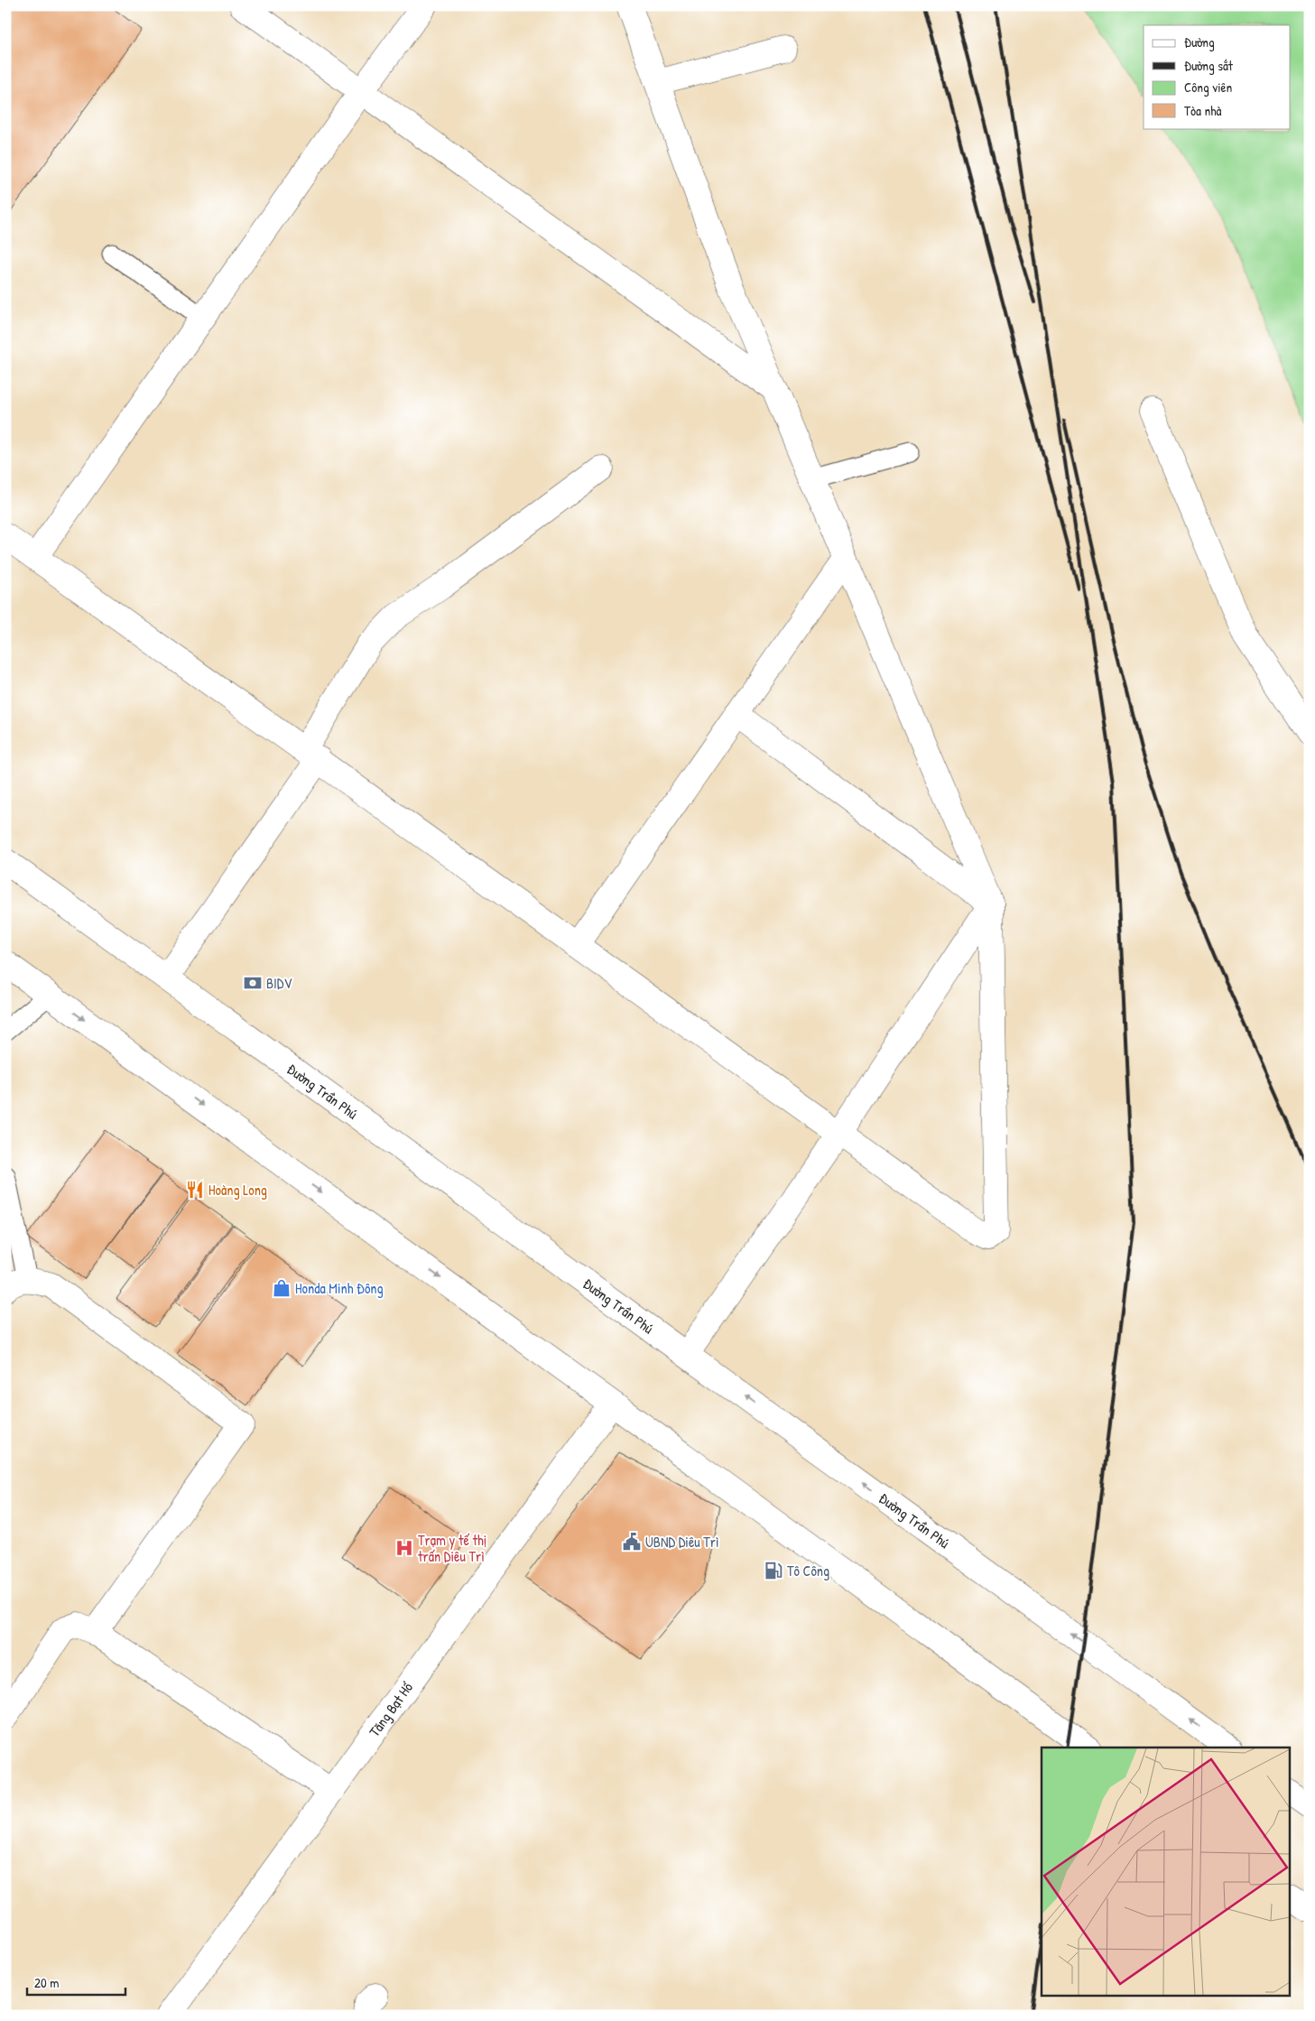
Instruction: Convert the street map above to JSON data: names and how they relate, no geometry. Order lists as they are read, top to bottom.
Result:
{
  "streets": {
    "main road": ["Đường Trần Phú", "Tăng Bạt Hổ"]
  },
  "places": {
    "bank": ["BIDV"],
    "restaurant": ["Hoàng Long"],
    "shop": ["Honda Minh Đông"],
    "public building": ["UBND Diêu Trì"],
    "hospital": ["Trạm y tế thị trấn Diêu Trì"],
    "fuel station": ["Tô Công"]
  },
  "legend": [
    "Đường",
    "Đường sắt",
    "Công viên",
    "Tòa nhà"
  ],
  "scale_bar": "20 m"
}
